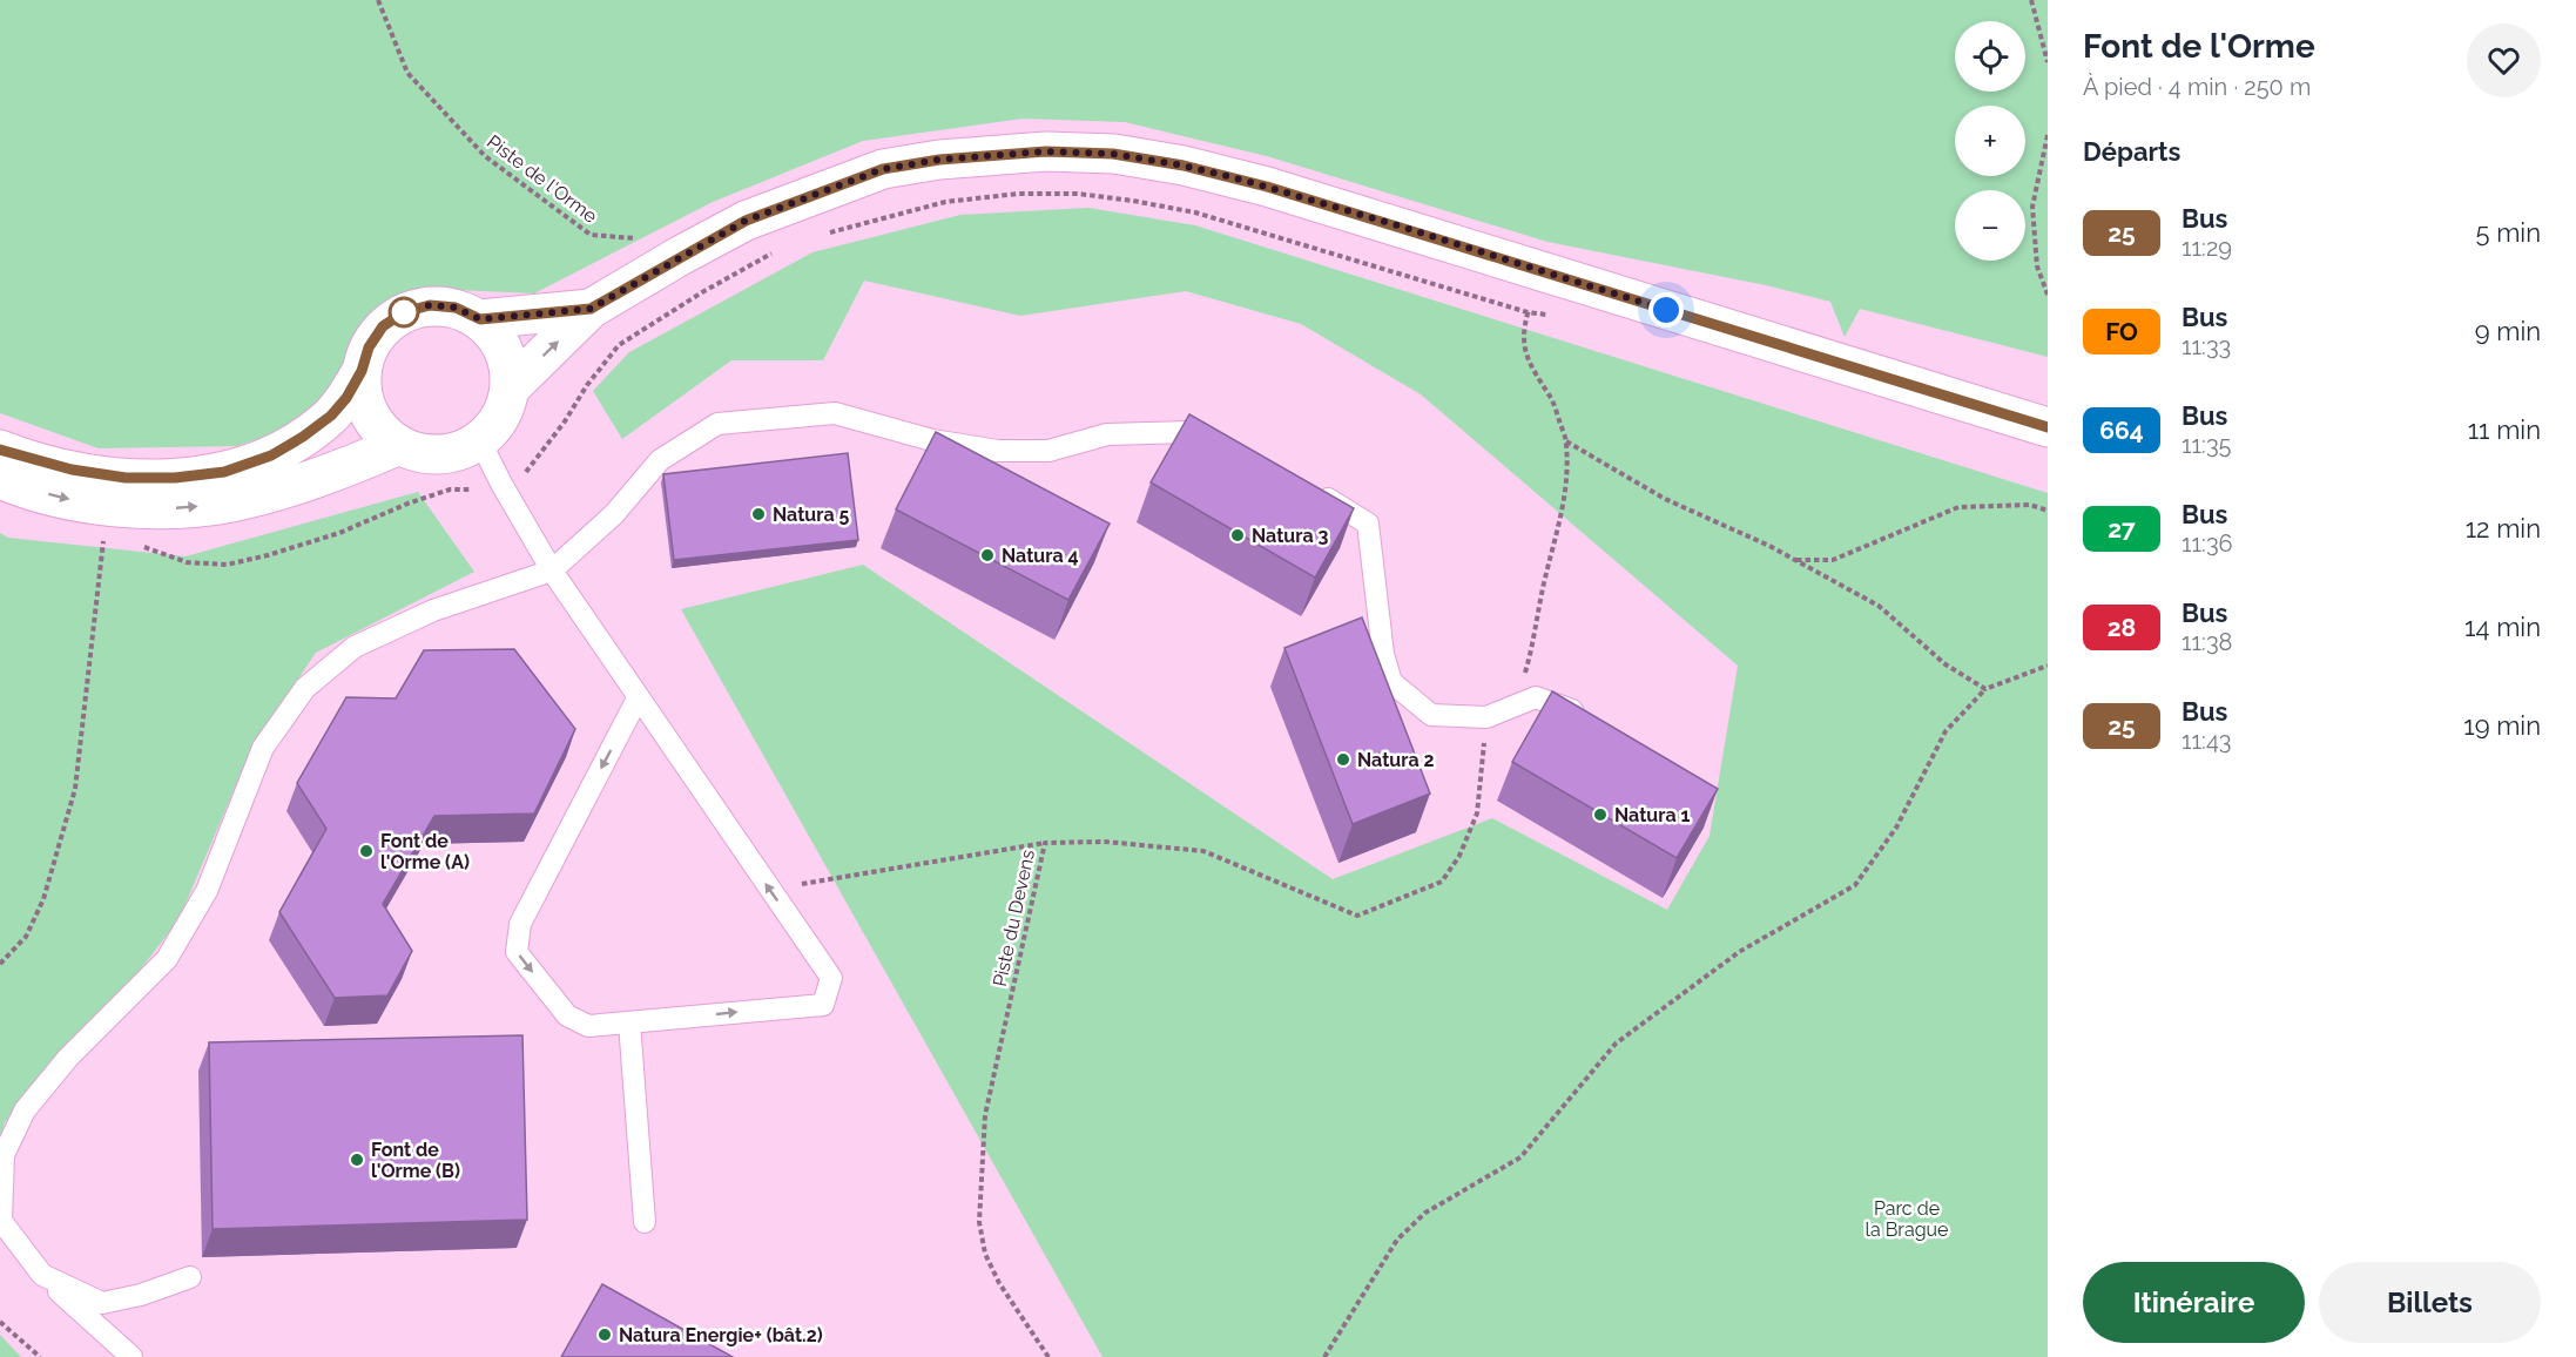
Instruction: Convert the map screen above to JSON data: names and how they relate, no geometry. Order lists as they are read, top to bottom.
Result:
{
  "streets": {
    "path": ["Piste de l'Orme", "Piste du Devens"]
  },
  "parks": ["Parc de la Brague"],
  "places": [
    "Natura 5",
    "Natura 3",
    "Natura 4",
    "Natura 2",
    "Natura 1",
    "Font de l'Orme (A)",
    "Font de l'Orme (B)",
    "Natura Energie+ (bât.2)"
  ],
  "lines": ["bus line 25"],
  "page": {
    "heading": [
      ["Font de l'Orme", "À pied · 4 min · 250 m"],
      "Départs"
    ],
    "map_buttons": ["+", "−"],
    "list": [
      {
        "mark": "25",
        "name": "Bus",
        "note": "11:29",
        "value": "5 min"
      },
      {
        "mark": "FO",
        "name": "Bus",
        "note": "11:33",
        "value": "9 min"
      },
      {
        "mark": "664",
        "name": "Bus",
        "note": "11:35",
        "value": "11 min"
      },
      {
        "mark": "27",
        "name": "Bus",
        "note": "11:36",
        "value": "12 min"
      },
      {
        "mark": "28",
        "name": "Bus",
        "note": "11:38",
        "value": "14 min"
      },
      {
        "mark": "25",
        "name": "Bus",
        "note": "11:43",
        "value": "19 min"
      }
    ],
    "buttons": ["Itinéraire", "Billets"]
  }
}
